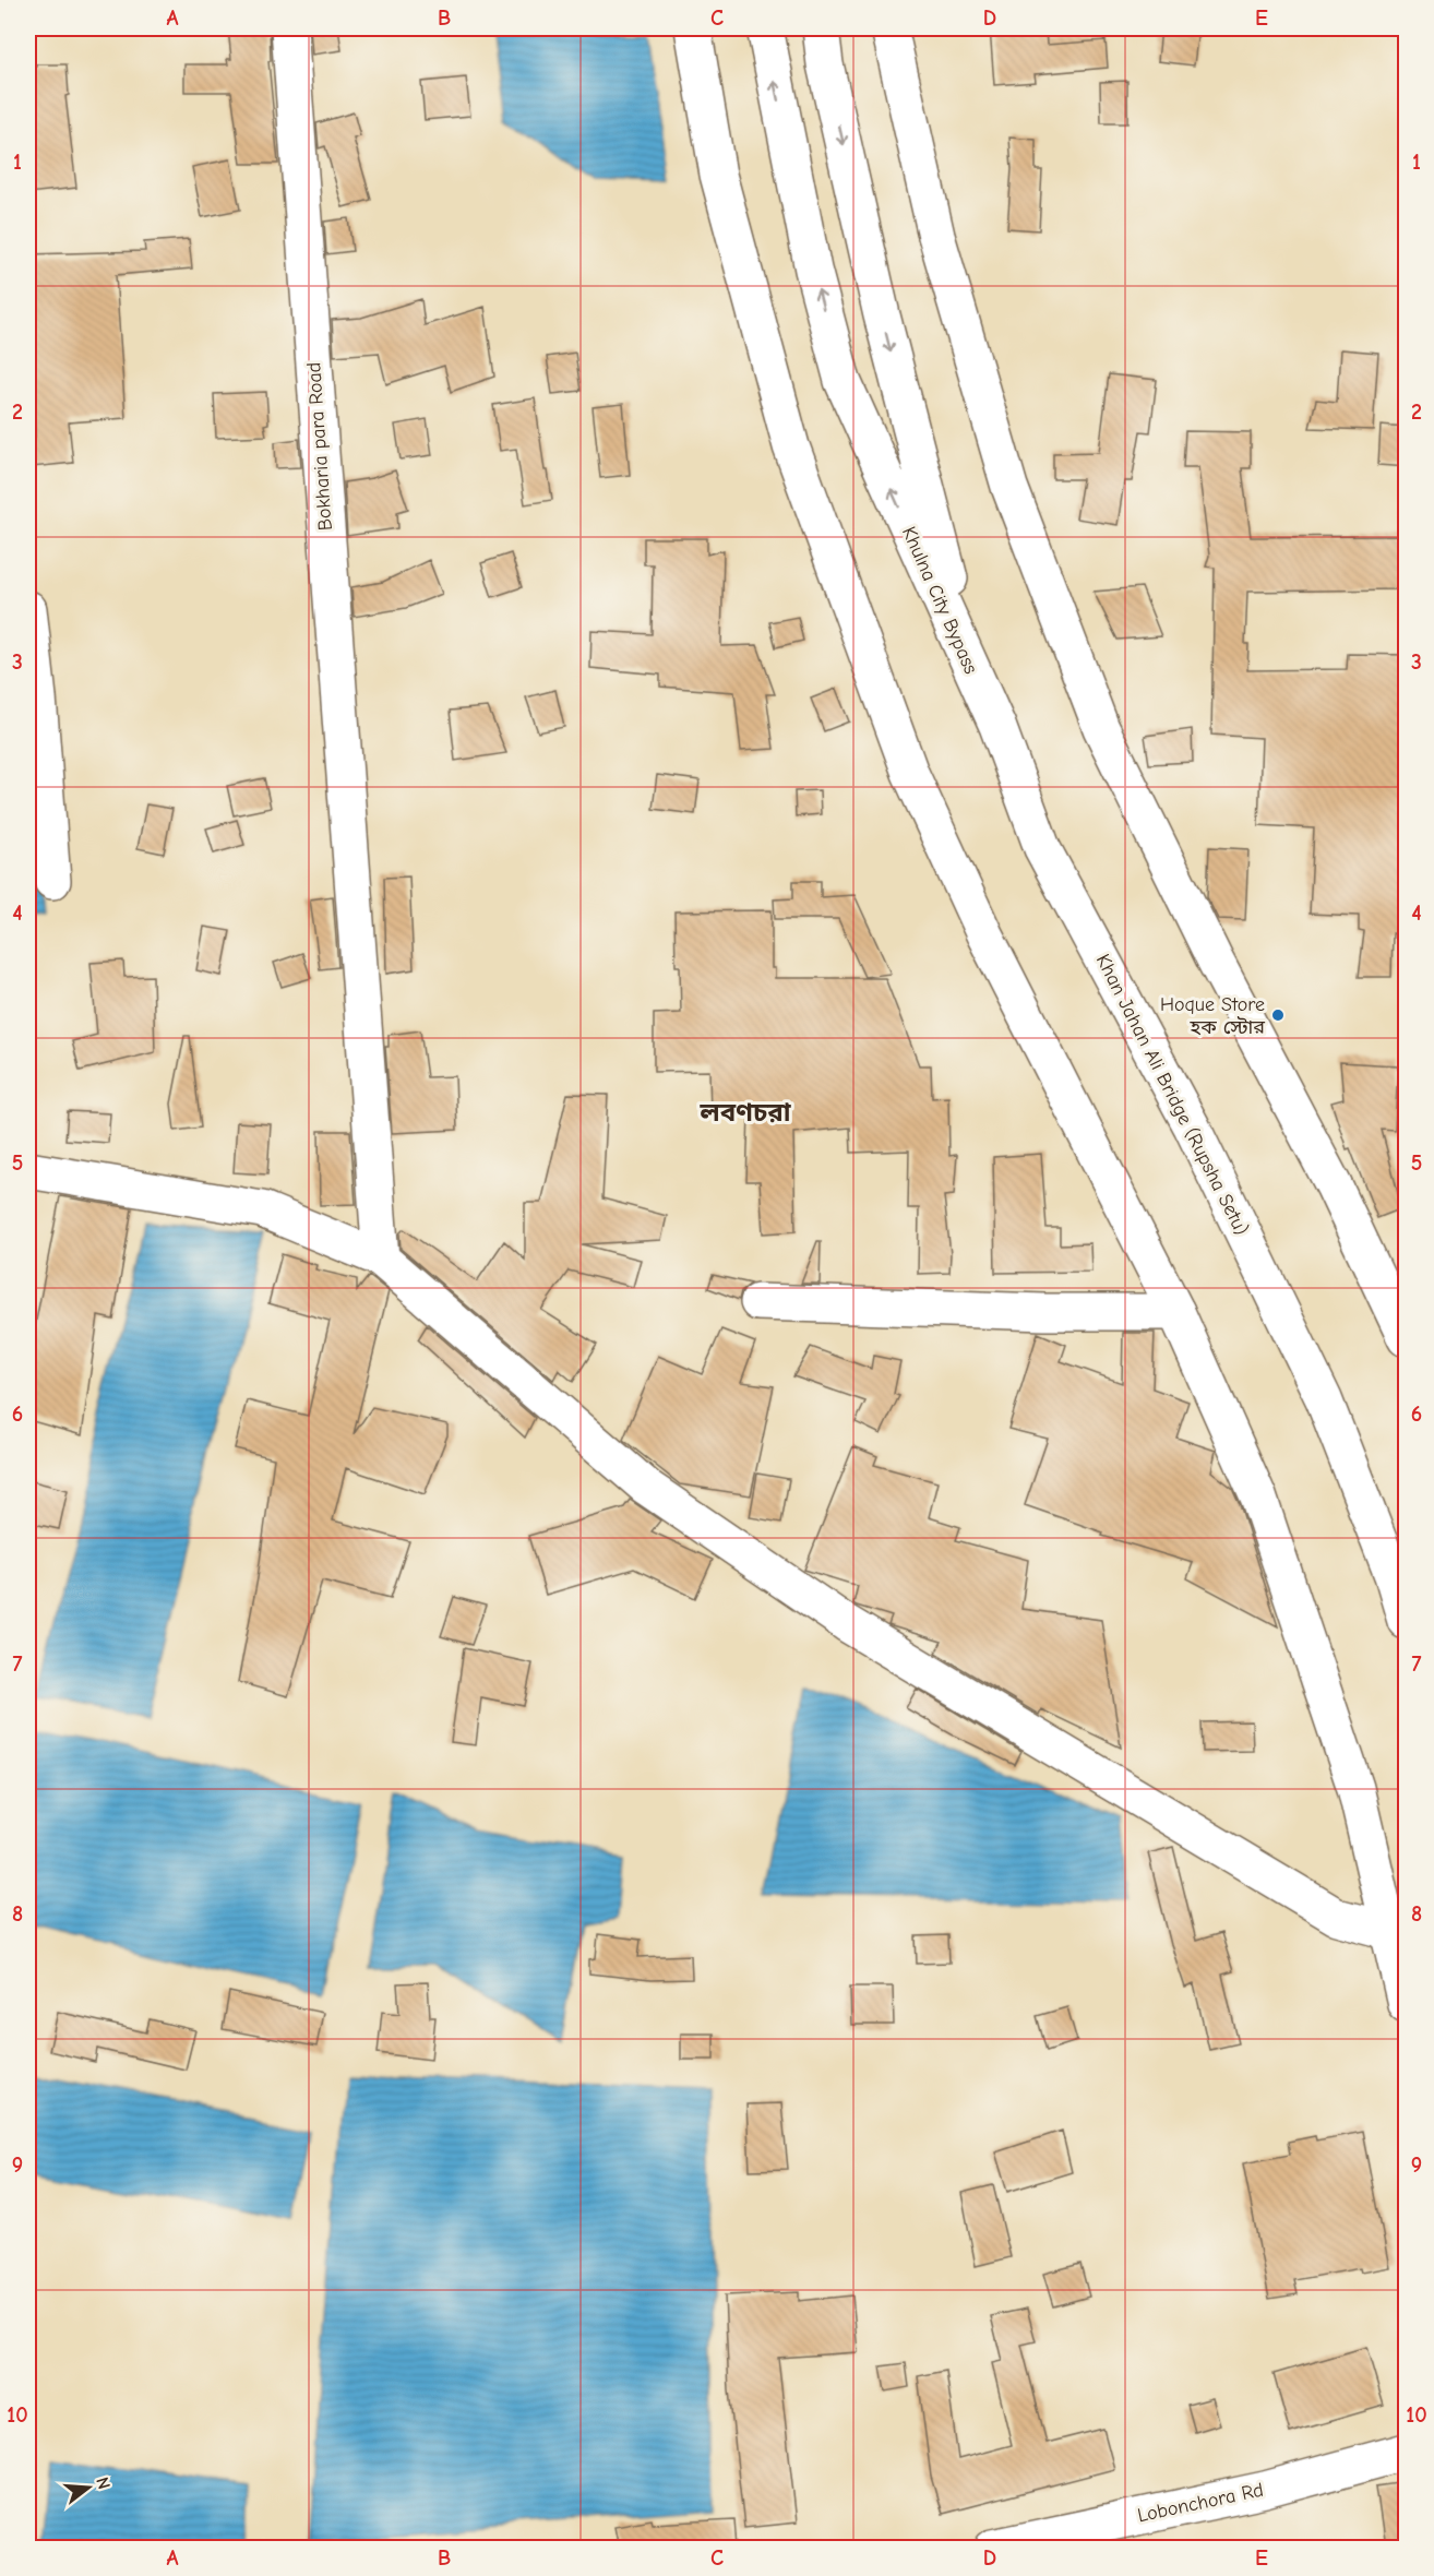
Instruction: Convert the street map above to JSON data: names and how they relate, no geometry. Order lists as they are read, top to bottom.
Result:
{
  "streets": {
    "main road": [
      "Bokharia para Road",
      "Khulna City Bypass",
      "Khan Jahan Ali Bridge (Rupsha Setu)",
      "Lobonchora Rd"
    ]
  },
  "crossings": [
    ["Khulna City Bypass", "Khan Jahan Ali Bridge (Rupsha Setu)"]
  ],
  "districts": ["লবণচরা"],
  "places": ["Hoque Store হক স্টোর"],
  "north": "right",
  "grid": {
    "columns": [
      "A",
      "B",
      "C",
      "D",
      "E"
    ],
    "rows": [
      "1",
      "2",
      "3",
      "4",
      "5",
      "6",
      "7",
      "8",
      "9",
      "10"
    ]
  }
}
